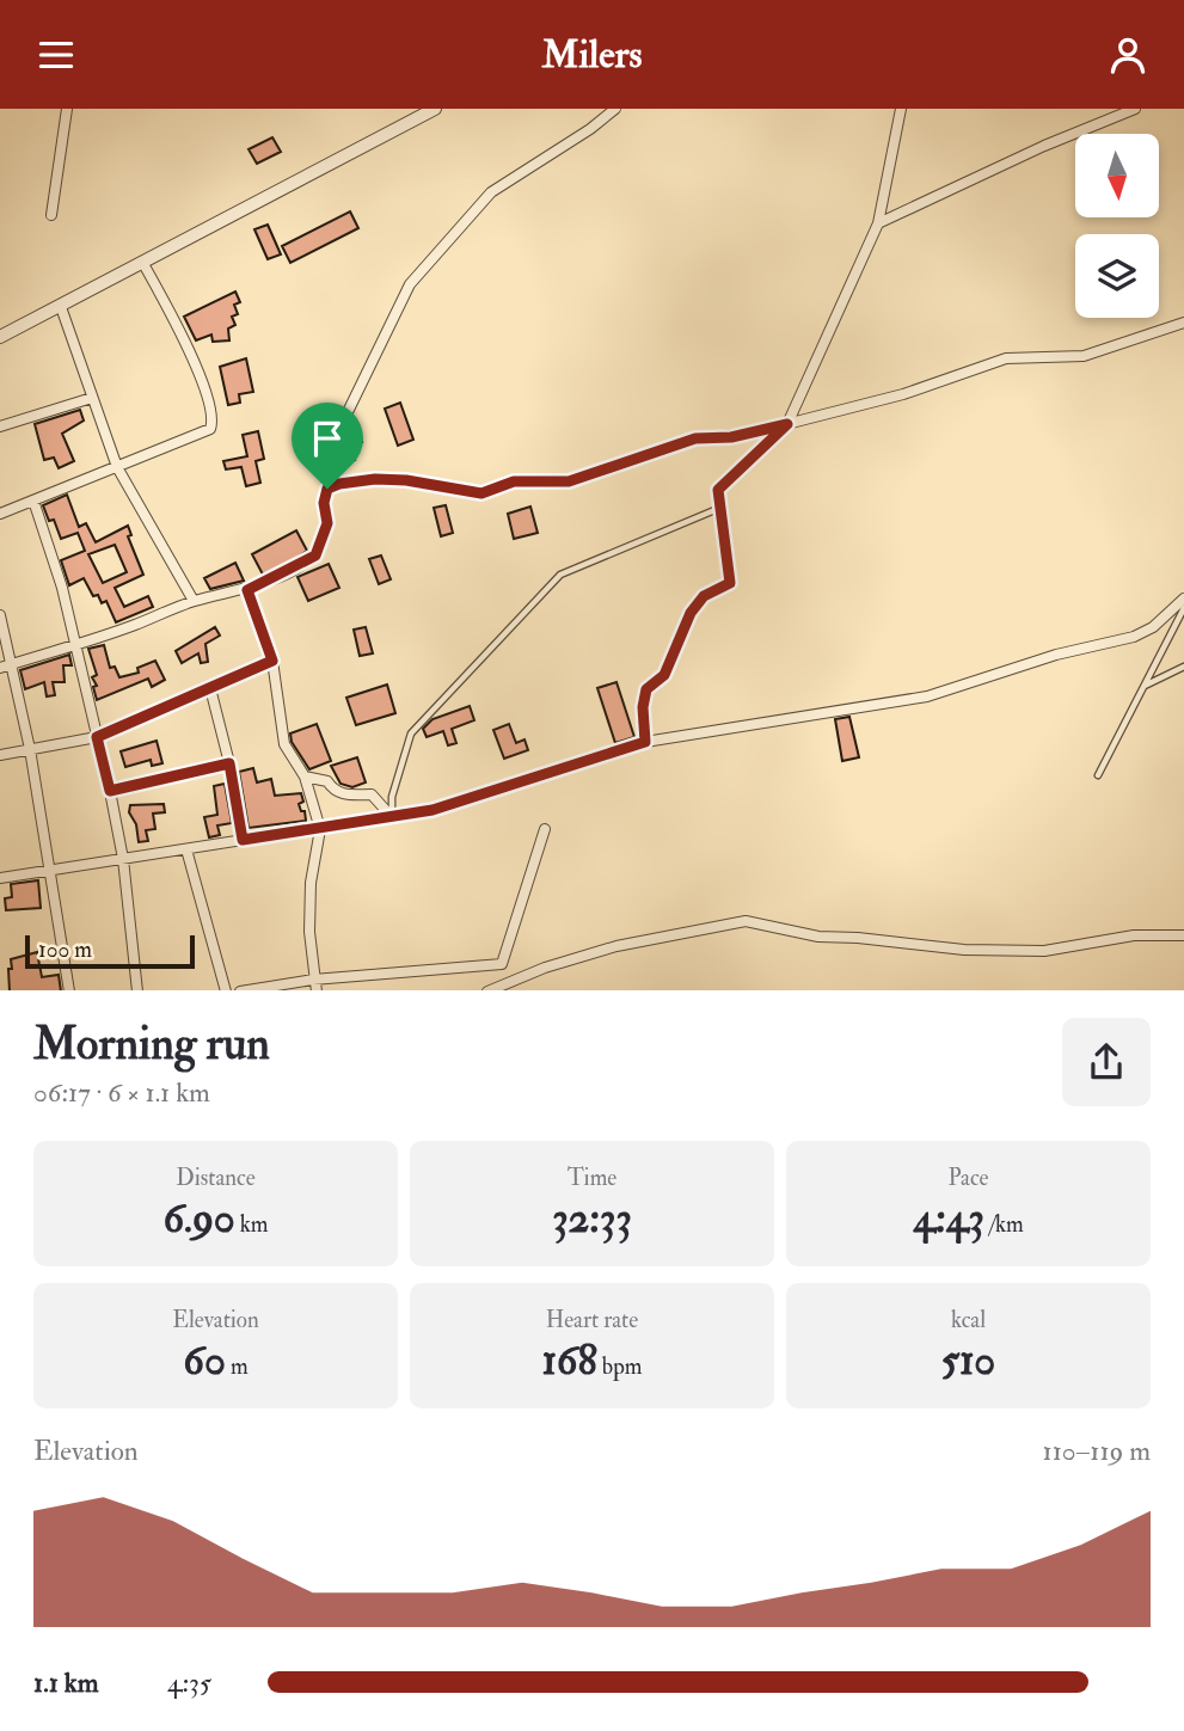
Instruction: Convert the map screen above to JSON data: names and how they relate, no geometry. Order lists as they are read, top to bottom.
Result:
{
  "scale_bar": "100 m",
  "north": "bottom",
  "page": {
    "header": "Milers",
    "scale": "100 m",
    "heading": ["Morning run", "06:17 · 6 × 1.1 km"],
    "stats": [
      ["Distance", "6.90 km"],
      ["Time", "32:33"],
      ["Pace", "4:43 /km"],
      ["Elevation", "60 m"],
      ["Heart rate", "168 bpm"],
      ["kcal", "510"]
    ],
    "chart": ["Elevation", "110–119 m"],
    "list": [
      {
        "name": "1.1 km",
        "note": "4:35"
      }
    ]
  }
}
